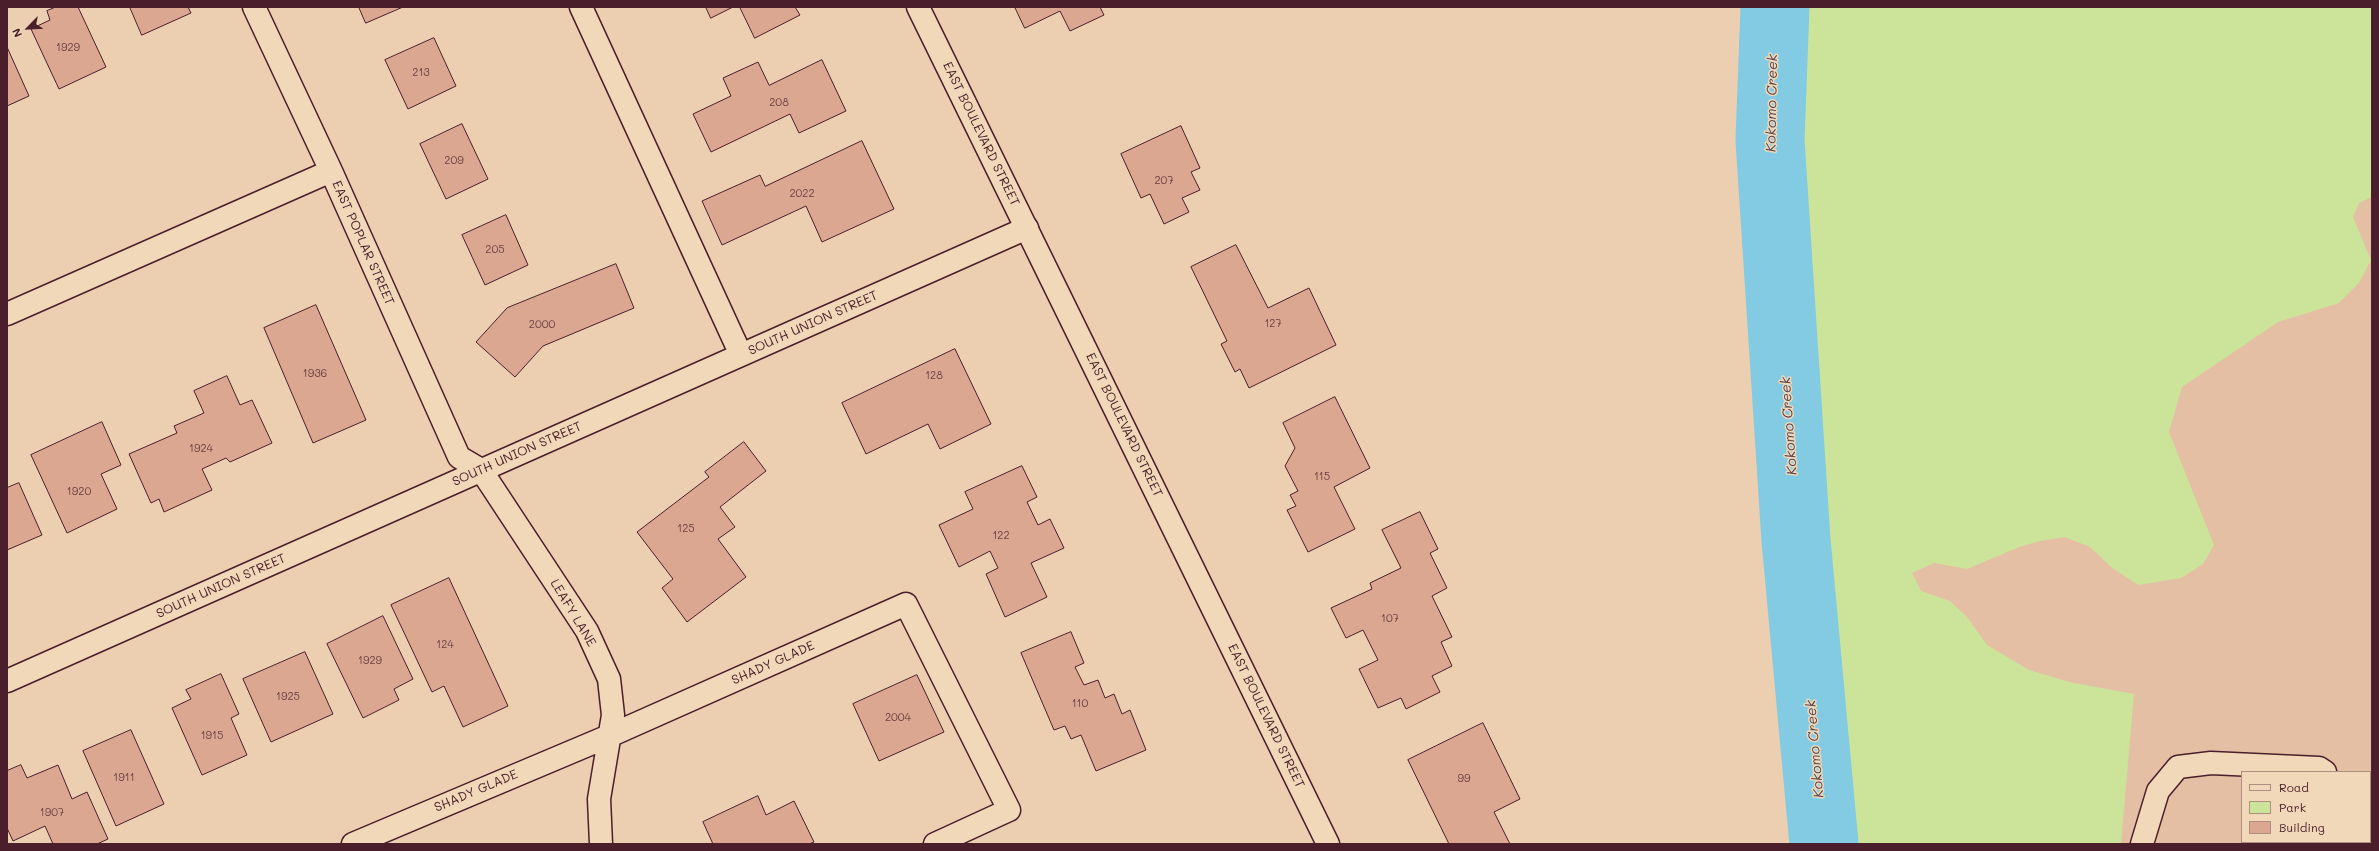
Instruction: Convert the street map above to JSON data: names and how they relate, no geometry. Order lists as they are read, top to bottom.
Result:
{
  "streets": {
    "street": [
      "EAST BOULEVARD STREET",
      "EAST POPLAR STREET",
      "SOUTH UNION STREET",
      "LEAFY LANE",
      "SHADY GLADE"
    ]
  },
  "crossings": [
    ["EAST BOULEVARD STREET", "SOUTH UNION STREET"],
    ["EAST POPLAR STREET", "SOUTH UNION STREET"],
    ["EAST POPLAR STREET", "LEAFY LANE"],
    ["SOUTH UNION STREET", "LEAFY LANE"],
    ["LEAFY LANE", "SHADY GLADE"]
  ],
  "water": ["Kokomo Creek"],
  "house_numbers": [
    "1929",
    "213",
    "208",
    "209",
    "207",
    "2022",
    "205",
    "127",
    "2000",
    "1936",
    "128",
    "1924",
    "115",
    "1920",
    "125",
    "122",
    "107",
    "124",
    "1929",
    "1925",
    "110",
    "2004",
    "1915",
    "1911",
    "99",
    "1907"
  ],
  "legend": ["Road", "Park", "Building"],
  "north": "bottom left"
}
